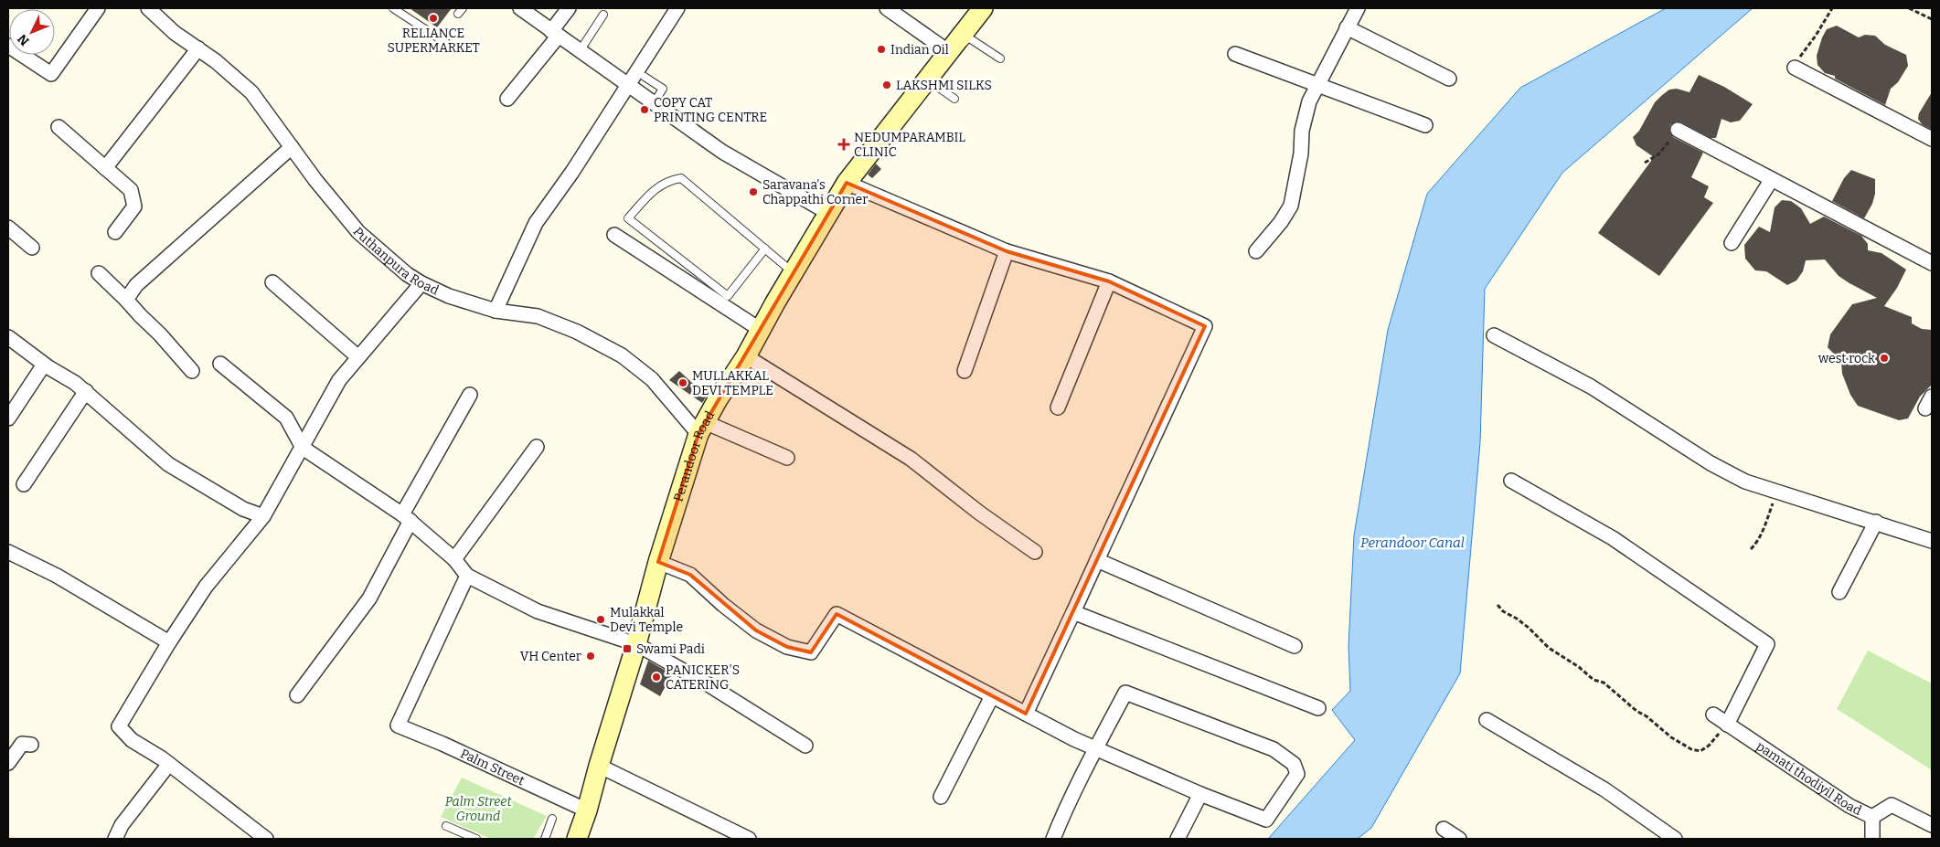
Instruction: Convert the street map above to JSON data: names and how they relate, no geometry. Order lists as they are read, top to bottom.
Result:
{
  "streets": {
    "main road": ["Perandoor Road"],
    "street": ["Puthanpura Road", "Palm Street", "pamati thodiyil Road"]
  },
  "crossings": [
    ["Puthanpura Road", "Perandoor Road"],
    ["Perandoor Road", "Palm Street"]
  ],
  "water": ["Perandoor Canal"],
  "parks": ["Palm Street Ground"],
  "places": {
    "other": [
      "RELIANCE SUPERMARKET",
      "Indian Oil",
      "LAKSHMI SILKS",
      "COPY CAT PRINTING CENTRE",
      "Saravana's Chappathi Corner",
      "west rock",
      "MULLAKKAL DEVI TEMPLE",
      "Mulakkal Devi Temple",
      "VH Center",
      "PANICKER'S CATERING"
    ],
    "health": ["NEDUMPARAMBIL CLINIC"],
    "transit": ["Swami Padi"]
  },
  "north": "bottom left"
}
